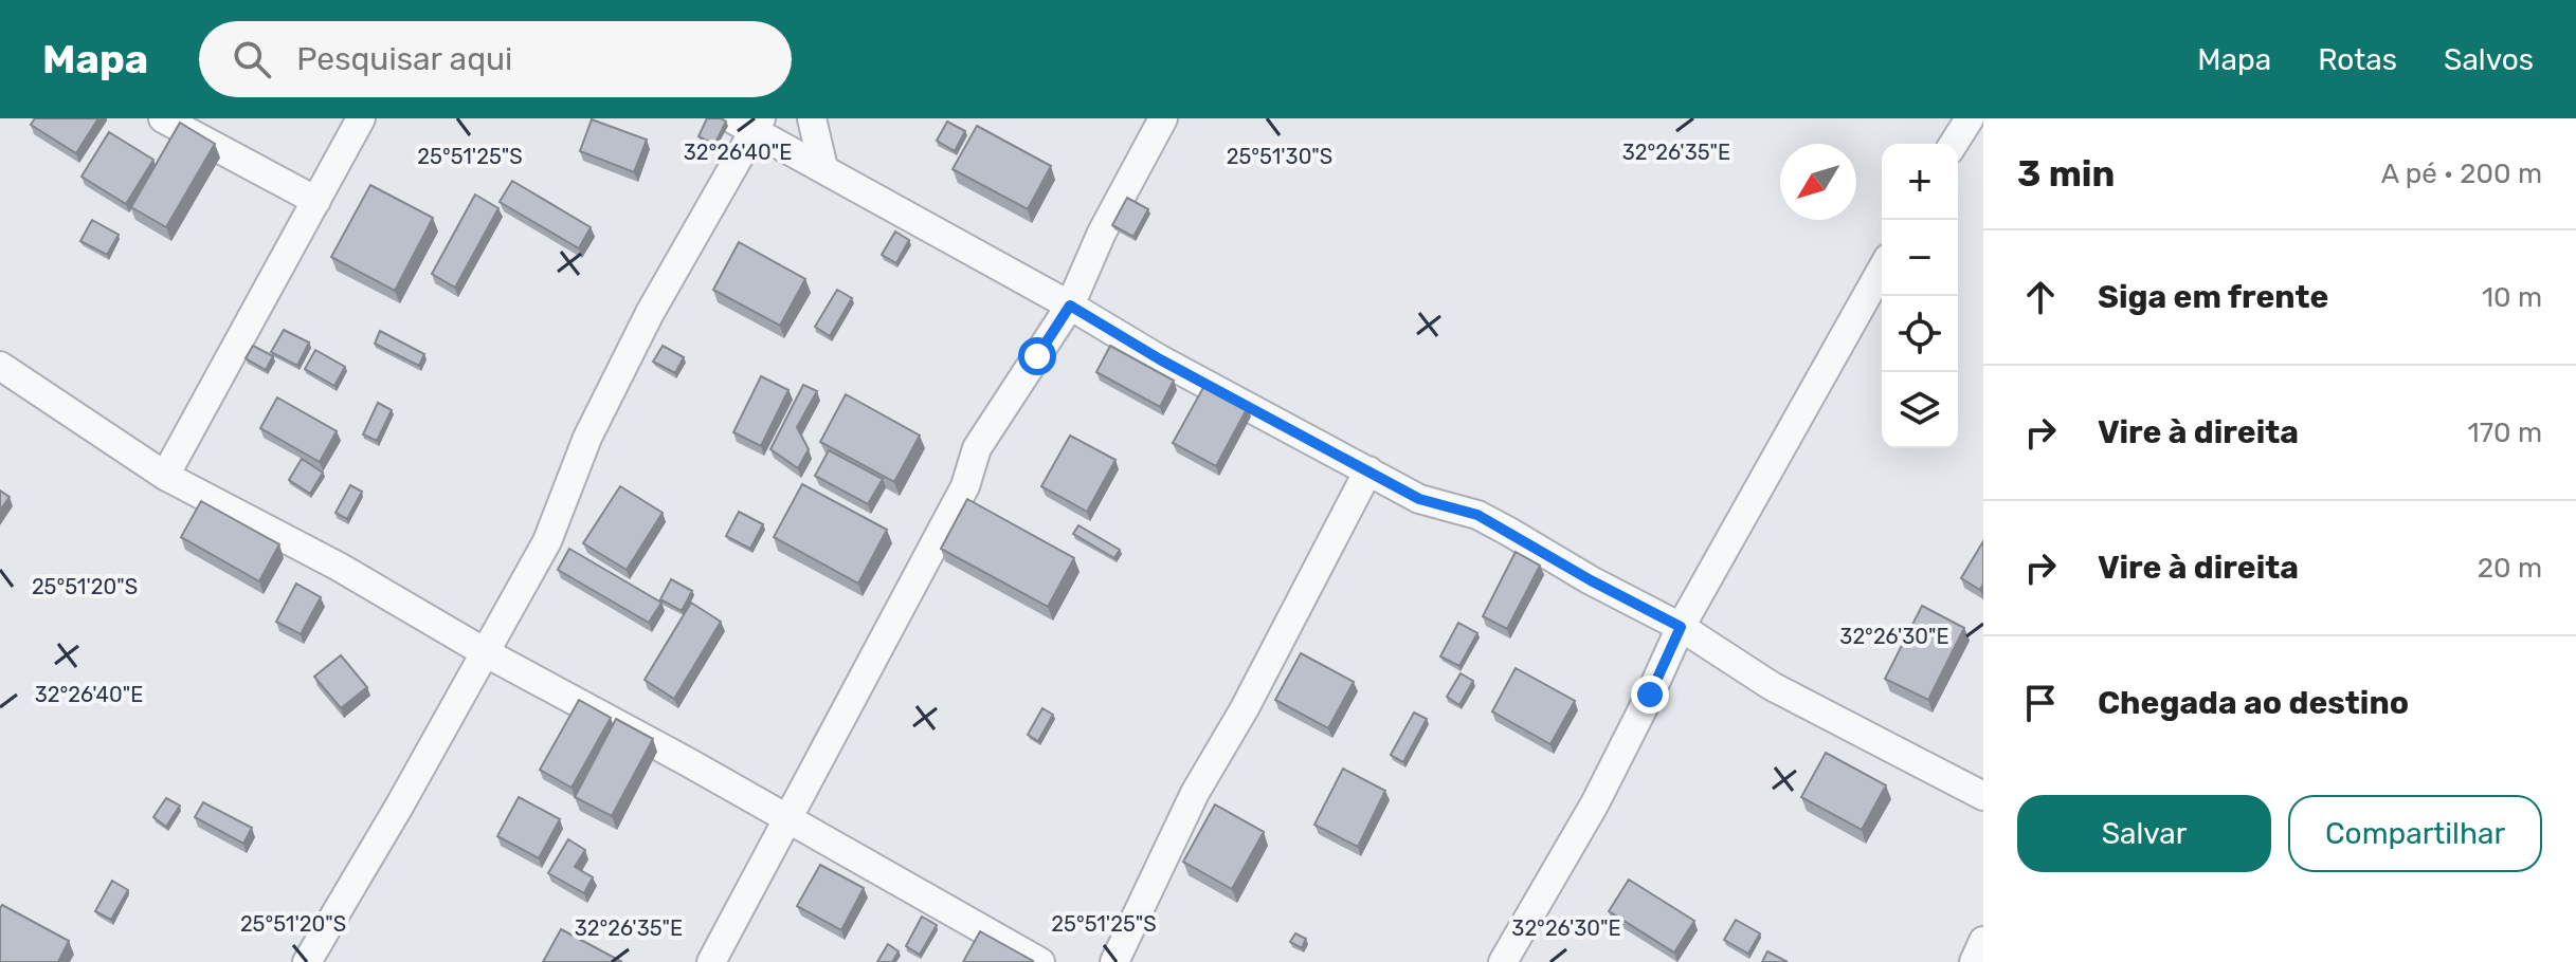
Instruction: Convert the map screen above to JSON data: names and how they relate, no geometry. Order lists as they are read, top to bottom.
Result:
{
  "north": "bottom left",
  "page": {
    "header": "Mapa",
    "search": "Pesquisar aqui",
    "nav": ["Mapa", "Rotas", "Salvos"],
    "heading": ["3 min", "A pé · 200 m"],
    "map_buttons": ["+", "−"],
    "list": [
      ["Siga em frente", "10 m"],
      ["Vire à direita", "170 m"],
      ["Vire à direita", "20 m"],
      "Chegada ao destino"
    ],
    "buttons": ["Salvar", "Compartilhar"]
  },
  "coordinates": [
    "32°26'40\"E",
    "32°26'35\"E",
    "25°51'25\"S",
    "25°51'30\"S",
    "25°51'20\"S",
    "32°26'30\"E"
  ]
}
